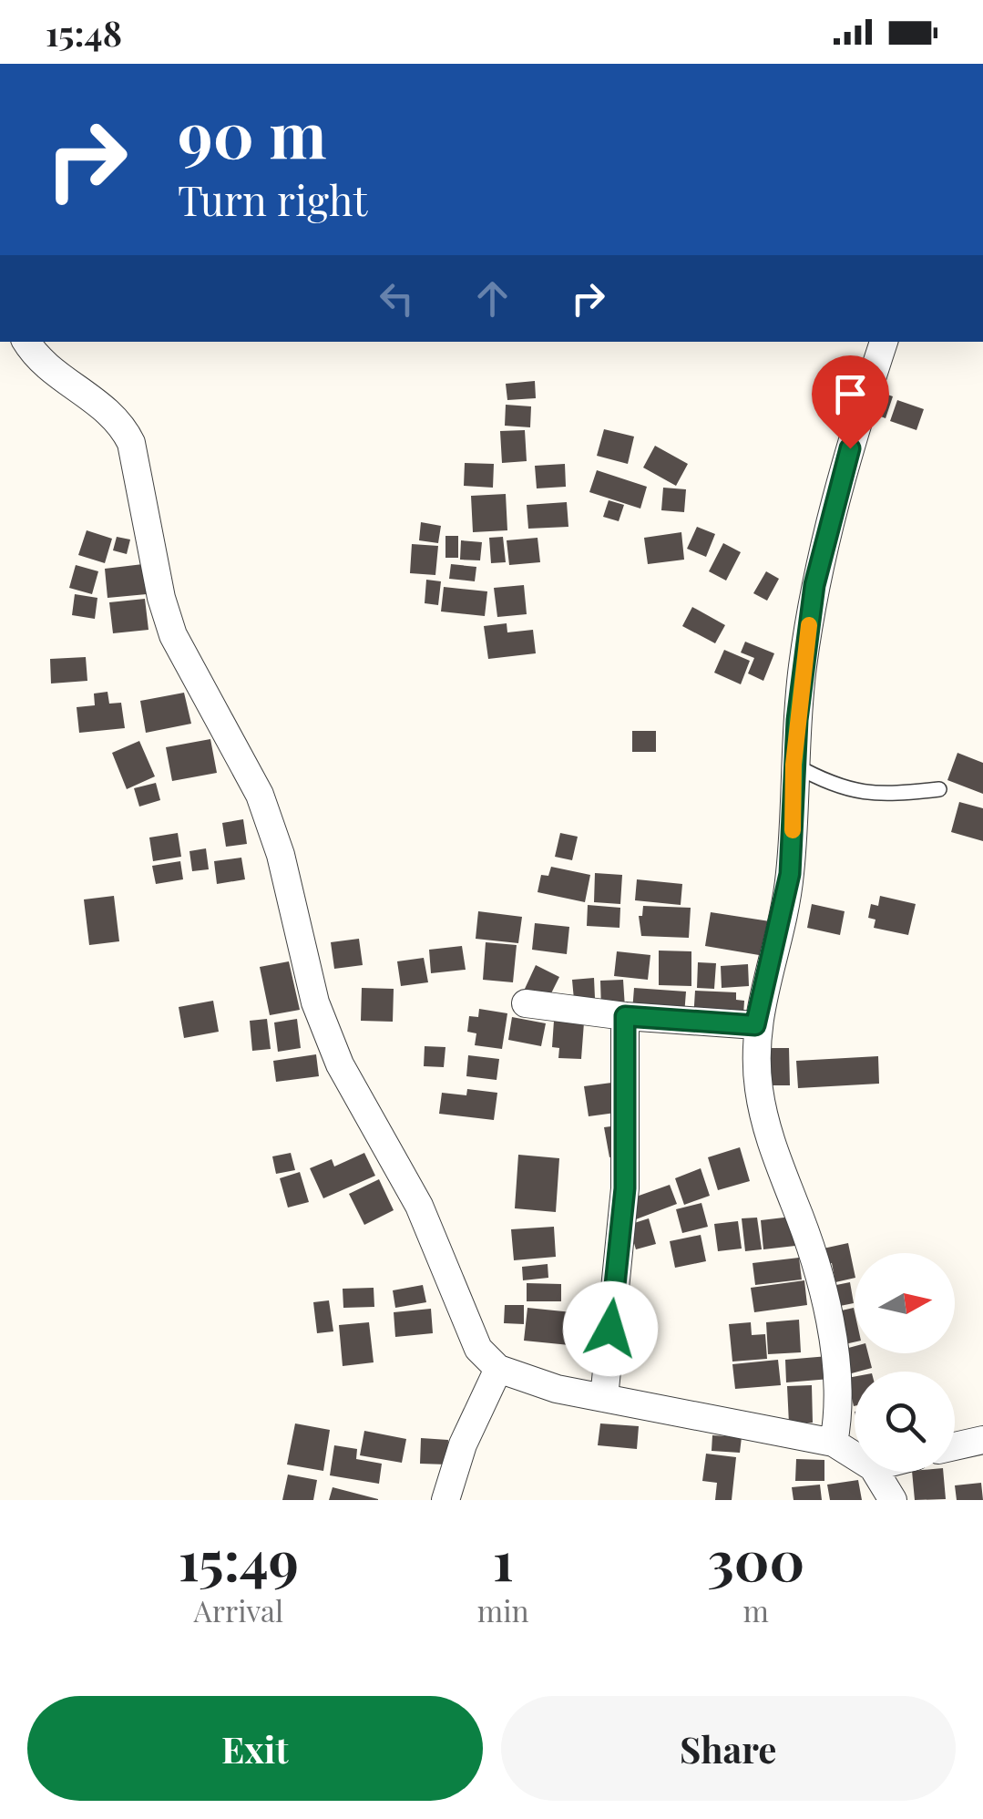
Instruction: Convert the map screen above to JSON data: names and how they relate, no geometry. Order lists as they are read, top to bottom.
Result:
{
  "north": "right",
  "page": {
    "status": "15:48",
    "turn": ["90 m", "Turn right"],
    "eta": [
      "15:49",
      "Arrival",
      "1",
      "min",
      "300",
      "m"
    ],
    "buttons": ["Exit", "Share"]
  }
}
